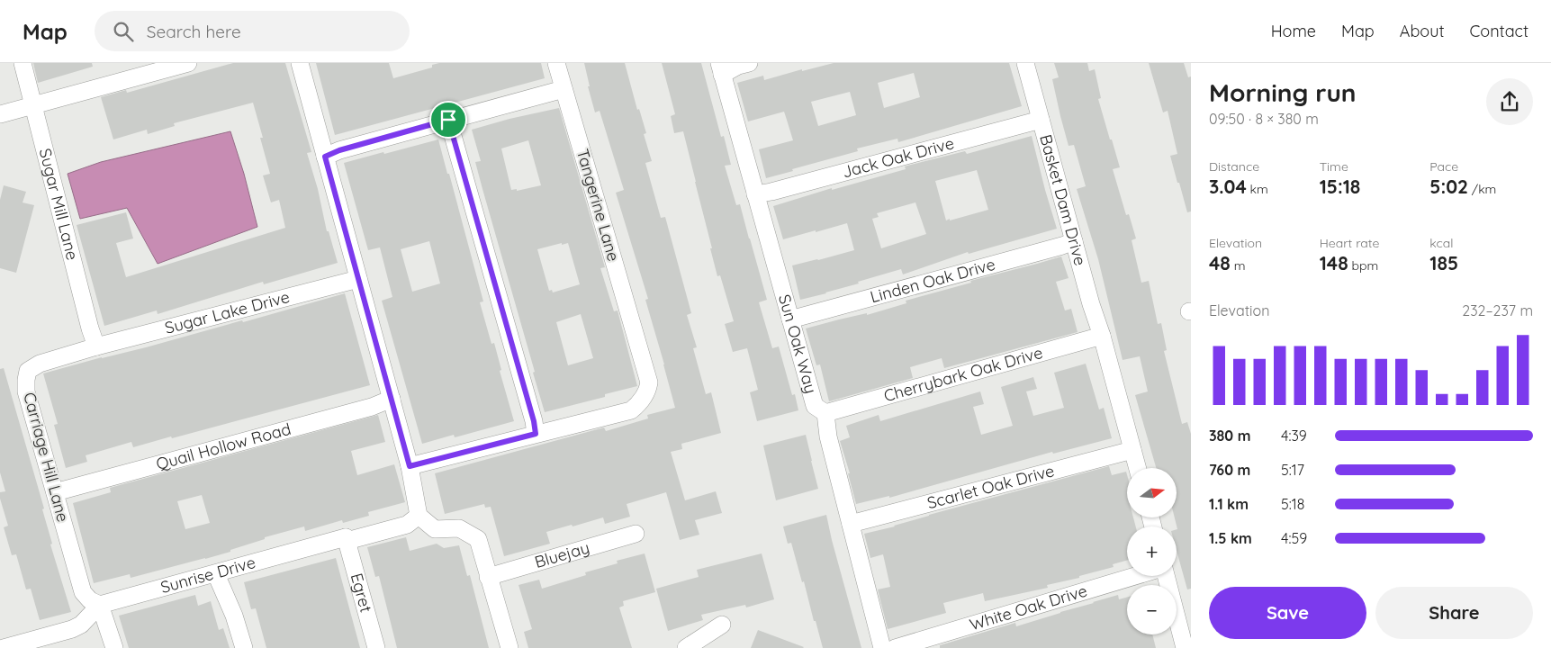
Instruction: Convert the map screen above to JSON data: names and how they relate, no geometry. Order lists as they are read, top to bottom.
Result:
{
  "streets": {
    "street": [
      "Jack Oak Drive",
      "Basket Dam Drive",
      "Sugar Mill Lane",
      "Tangerine Lane",
      "Linden Oak Drive",
      "Sugar Lake Drive",
      "Sun Oak Way",
      "Cherrybark Oak Drive",
      "Quail Hollow Road",
      "Carriage Hill Lane",
      "Scarlet Oak Drive",
      "Bluejay",
      "Sunrise Drive",
      "Egret",
      "White Oak Drive"
    ]
  },
  "crossings": [
    ["Jack Oak Drive", "Basket Dam Drive"],
    ["Jack Oak Drive", "Sun Oak Way"],
    ["Basket Dam Drive", "Linden Oak Drive"],
    ["Basket Dam Drive", "Cherrybark Oak Drive"],
    ["Basket Dam Drive", "Scarlet Oak Drive"],
    ["Sugar Mill Lane", "Sugar Lake Drive"],
    ["Sugar Mill Lane", "Carriage Hill Lane"],
    ["Linden Oak Drive", "Sun Oak Way"],
    ["Sugar Lake Drive", "Carriage Hill Lane"],
    ["Sun Oak Way", "Cherrybark Oak Drive"],
    ["Quail Hollow Road", "Carriage Hill Lane"],
    ["Carriage Hill Lane", "Sunrise Drive"],
    ["Sunrise Drive", "Egret"]
  ],
  "north": "right",
  "page": {
    "header": "Map",
    "search": "Search here",
    "nav": [
      "Home",
      "Map",
      "About",
      "Contact"
    ],
    "heading": ["Morning run", "09:50 · 8 × 380 m"],
    "stats": [
      ["Distance", "3.04 km"],
      ["Time", "15:18"],
      ["Pace", "5:02 /km"],
      ["Elevation", "48 m"],
      ["Heart rate", "148 bpm"],
      ["kcal", "185"]
    ],
    "chart": ["Elevation", "232–237 m"],
    "list": [
      {
        "name": "380 m",
        "note": "4:39"
      },
      {
        "name": "760 m",
        "note": "5:17"
      },
      {
        "name": "1.1 km",
        "note": "5:18"
      },
      {
        "name": "1.5 km",
        "note": "4:59"
      }
    ],
    "map_buttons": ["+", "−"],
    "buttons": ["Save", "Share"]
  }
}
